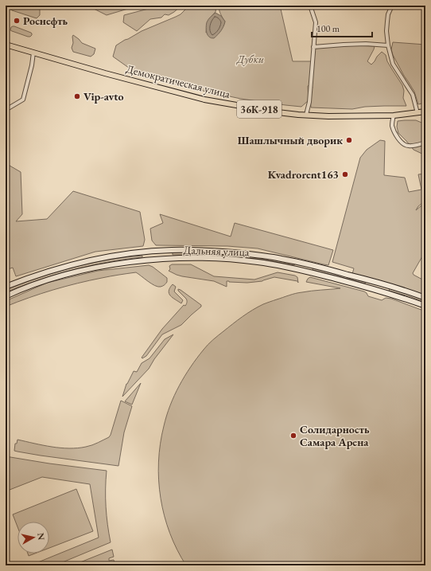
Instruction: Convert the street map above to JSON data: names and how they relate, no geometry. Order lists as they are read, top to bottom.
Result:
{
  "streets": {
    "main road": ["Демократическая улица", "36К-918", "Дальняя улица"]
  },
  "parks": ["Дубки"],
  "places": [
    "Роснефть",
    "Vip-avto",
    "Шашлычный дворик",
    "Kvadrorent163",
    "Солидарность Самара Арена"
  ],
  "scale_bar": "100 m",
  "north": "right"
}
